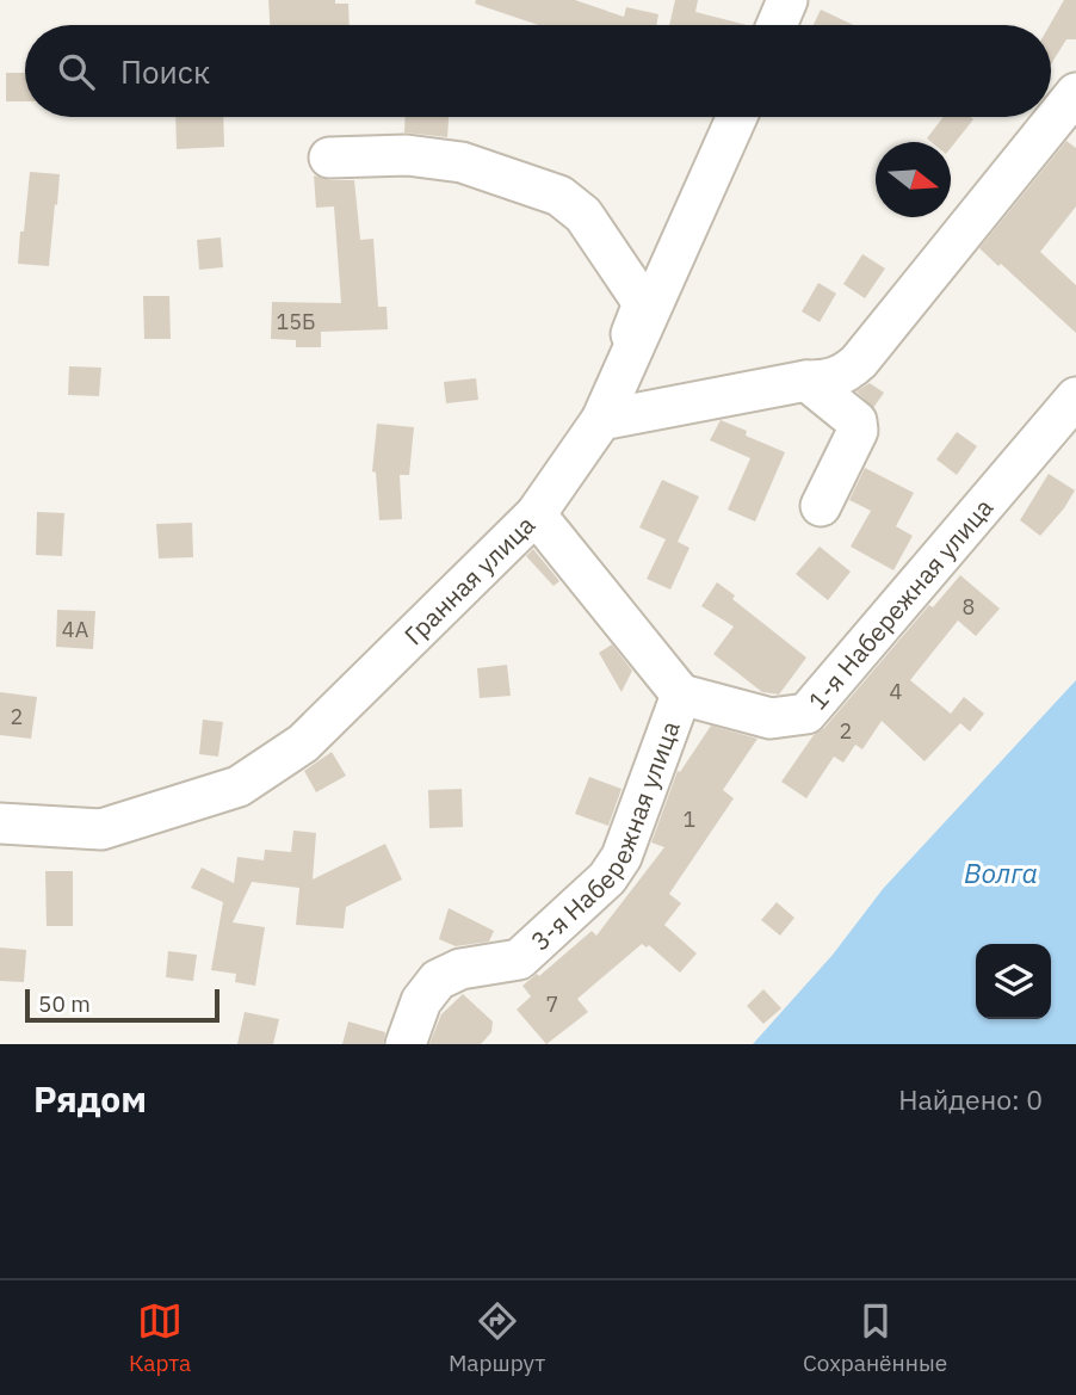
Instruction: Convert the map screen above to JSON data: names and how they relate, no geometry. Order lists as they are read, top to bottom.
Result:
{
  "streets": {
    "street": ["Гранная улица", "1-я Набережная улица", "3-я Набережная улица"]
  },
  "crossings": [
    ["1-я Набережная улица", "3-я Набережная улица"]
  ],
  "water": ["Волга"],
  "house_numbers": [
    "15Б",
    "8",
    "4А",
    "4",
    "2",
    "2",
    "1",
    "7"
  ],
  "scale_bar": "50 m",
  "north": "right",
  "page": {
    "search": "Поиск",
    "scale": "50 m",
    "heading": ["Рядом", "Найдено: 0"],
    "nav": ["Карта", "Маршрут", "Сохранённые"]
  }
}
